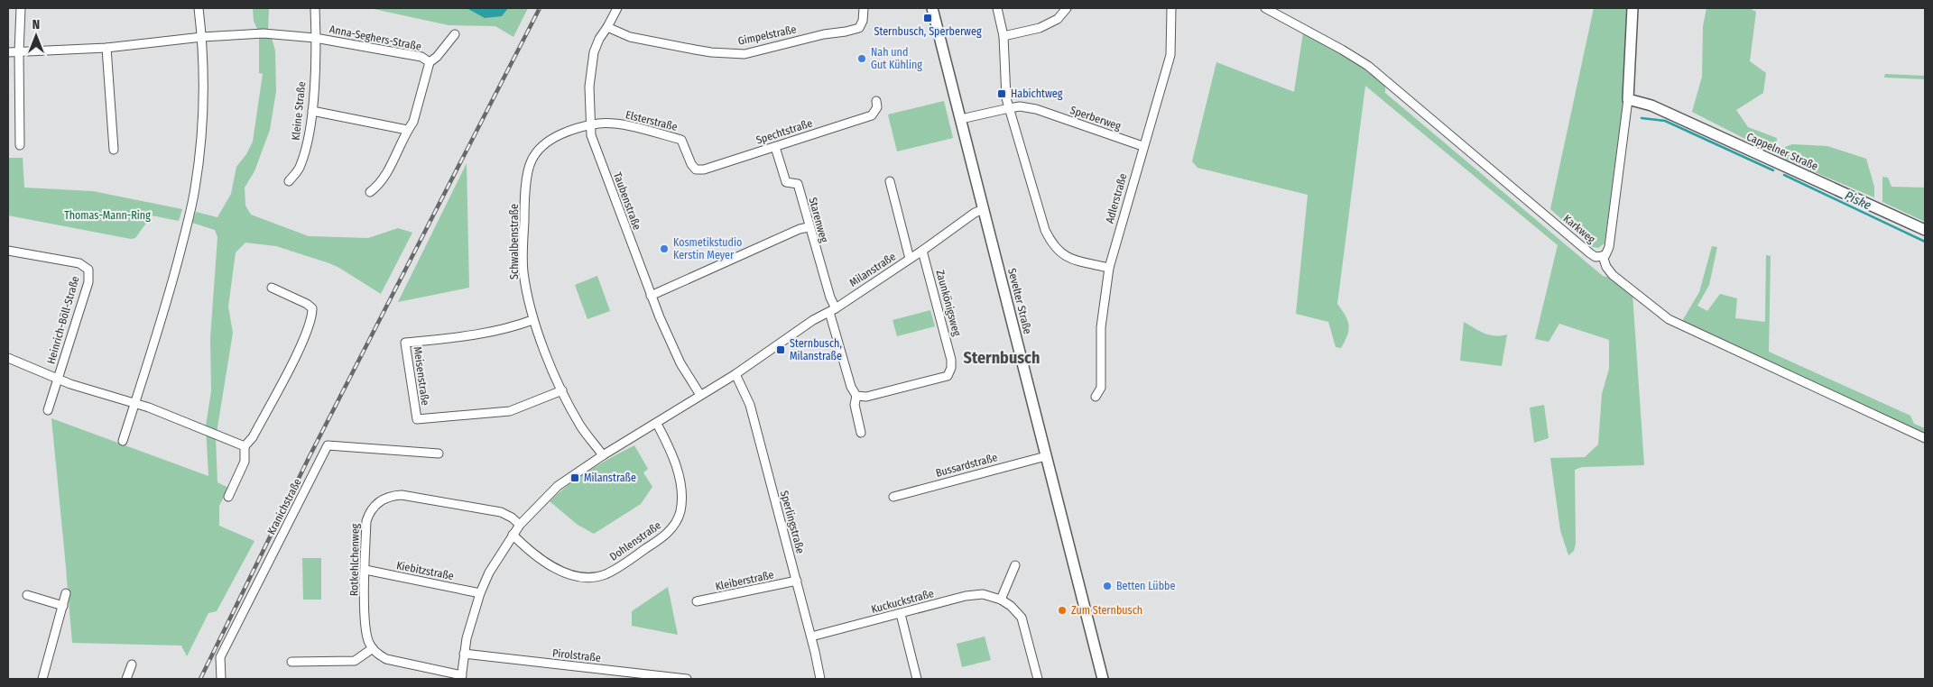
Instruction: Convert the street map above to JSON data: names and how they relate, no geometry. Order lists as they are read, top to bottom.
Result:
{
  "streets": {
    "street": [
      "Gimpelstraße",
      "Anna-Seghers-Straße",
      "Kleine Straße",
      "Sperberweg",
      "Elsterstraße",
      "Spechtstraße",
      "Cappelner Straße",
      "Adlerstraße",
      "Taubenstraße",
      "Starenweg",
      "Karkweg",
      "Schwalbenstraße",
      "Milanstraße",
      "Sevelter Straße",
      "Zaunkönigsweg",
      "Heinrich-Böll-Straße",
      "Meisenstraße",
      "Bussardstraße",
      "Kranichstraße",
      "Sperlingstraße",
      "Dohlenstraße",
      "Rotkehlchenweg",
      "Kiebitzstraße",
      "Kleiberstraße",
      "Kuckuckstraße",
      "Pirolstraße"
    ]
  },
  "crossings": [
    ["Gimpelstraße", "Taubenstraße"],
    ["Anna-Seghers-Straße", "Kleine Straße"],
    ["Sperberweg", "Adlerstraße"],
    ["Sperberweg", "Sevelter Straße"],
    ["Elsterstraße", "Spechtstraße"],
    ["Elsterstraße", "Taubenstraße"],
    ["Elsterstraße", "Schwalbenstraße"],
    ["Spechtstraße", "Starenweg"],
    ["Taubenstraße", "Schwalbenstraße"],
    ["Taubenstraße", "Milanstraße"],
    ["Starenweg", "Milanstraße"],
    ["Schwalbenstraße", "Milanstraße"],
    ["Schwalbenstraße", "Meisenstraße"],
    ["Milanstraße", "Sevelter Straße"],
    ["Milanstraße", "Zaunkönigsweg"],
    ["Milanstraße", "Sperlingstraße"],
    ["Milanstraße", "Dohlenstraße"],
    ["Milanstraße", "Rotkehlchenweg"],
    ["Milanstraße", "Kiebitzstraße"],
    ["Milanstraße", "Pirolstraße"],
    ["Sevelter Straße", "Bussardstraße"],
    ["Sperlingstraße", "Kleiberstraße"],
    ["Sperlingstraße", "Kuckuckstraße"],
    ["Rotkehlchenweg", "Kiebitzstraße"]
  ],
  "districts": ["Sternbusch"],
  "water": ["Piske"],
  "parks": ["Thomas-Mann-Ring"],
  "places": {
    "transit": [
      "Sternbusch, Sperberweg",
      "Habichtweg",
      "Sternbusch, Milanstraße",
      "Milanstraße"
    ],
    "other": [
      "Nah und Gut Kühling",
      "Kosmetikstudio Kerstin Meyer",
      "Betten Lübbe",
      "Zum Sternbusch"
    ]
  },
  "north": "top"
}
